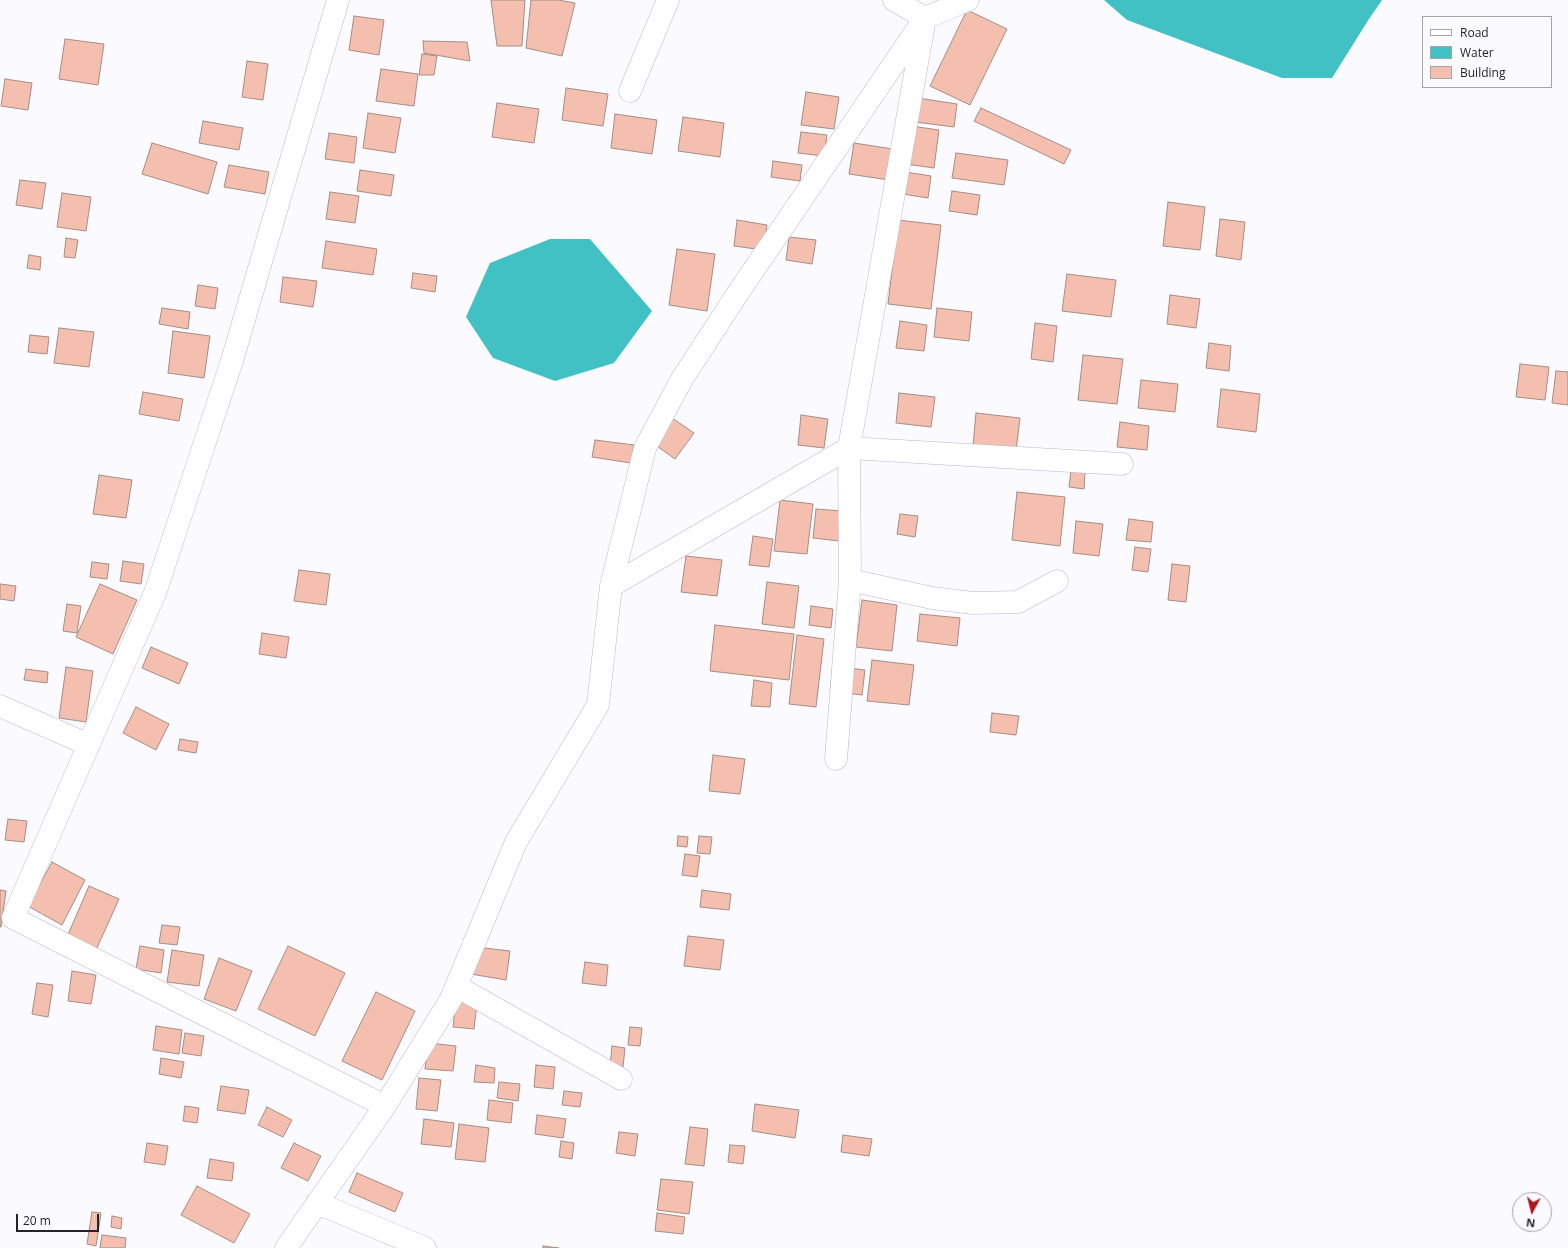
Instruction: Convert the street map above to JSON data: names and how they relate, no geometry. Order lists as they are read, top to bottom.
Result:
{
  "legend": ["Road", "Water", "Building"],
  "scale_bar": "20 m",
  "north": "bottom"
}
